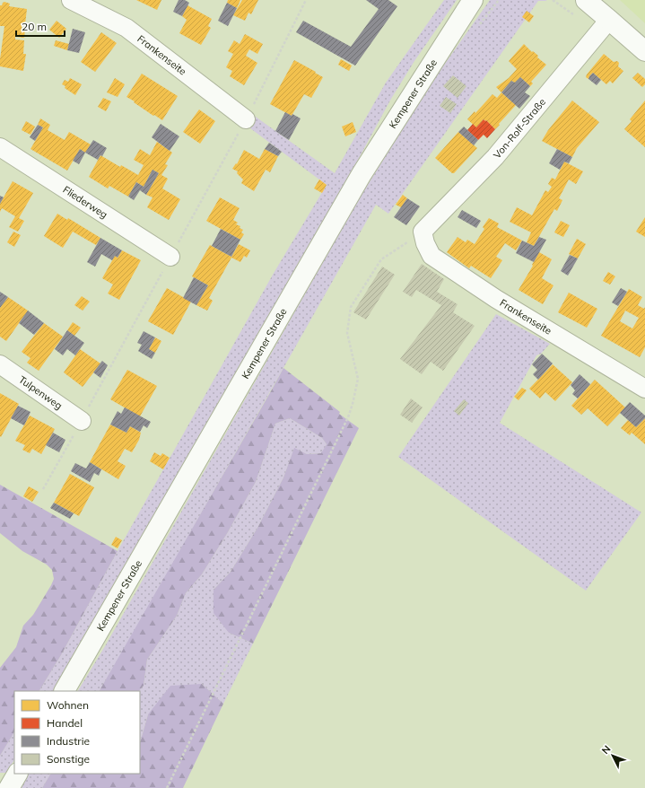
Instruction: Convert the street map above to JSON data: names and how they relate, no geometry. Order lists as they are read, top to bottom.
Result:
{
  "streets": {
    "main road": ["Kempener Straße"],
    "street": [
      "Frankenseite",
      "Von-Rolf-Straße",
      "Fliederweg",
      "Tulpenweg"
    ]
  },
  "crossings": [
    ["Frankenseite", "Von-Rolf-Straße"]
  ],
  "legend": [
    "Wohnen",
    "Handel",
    "Industrie",
    "Sonstige"
  ],
  "scale_bar": "20 m",
  "north": "top left"
}
